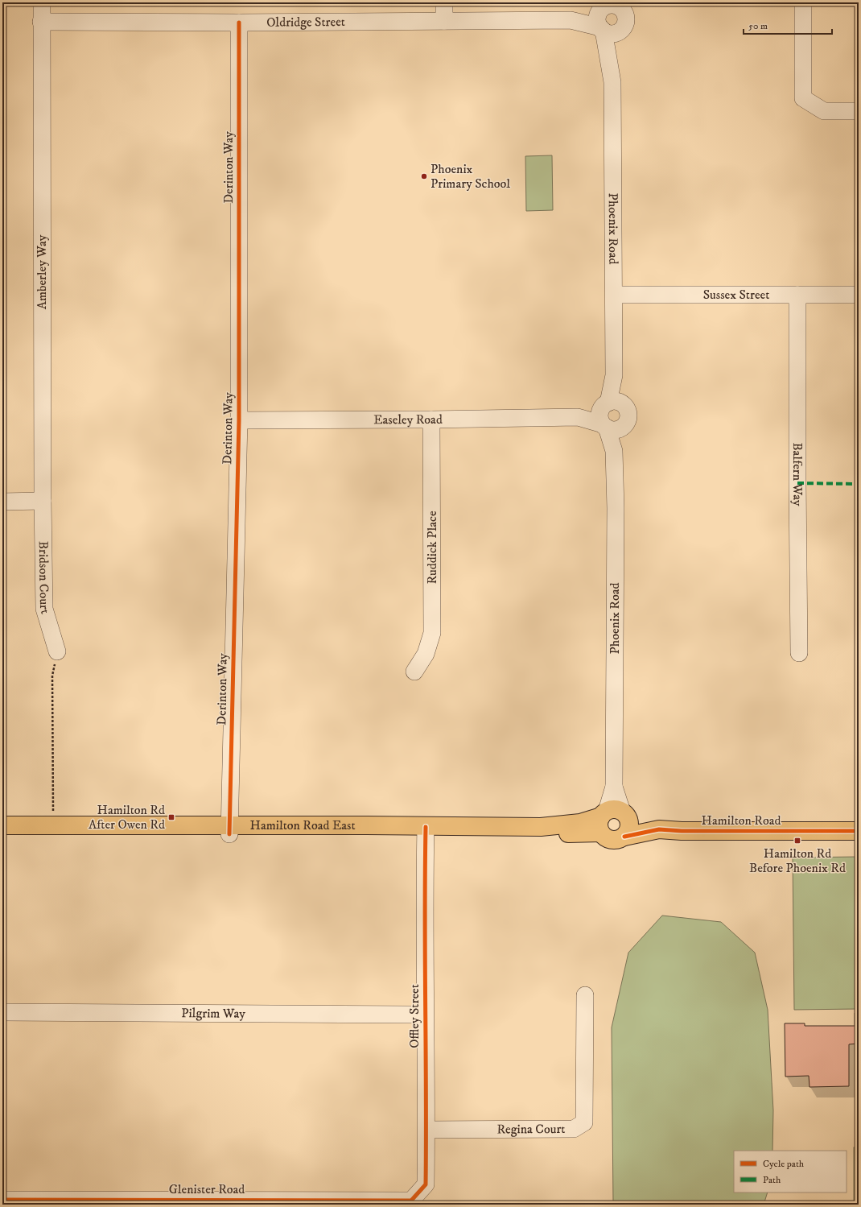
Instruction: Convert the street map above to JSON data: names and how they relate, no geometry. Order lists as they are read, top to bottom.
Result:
{
  "streets": {
    "main road": ["Hamilton Road", "Hamilton Road East"],
    "street": [
      "Oldridge Street",
      "Derinton Way",
      "Phoenix Road",
      "Amberley Way",
      "Sussex Street",
      "Easeley Road",
      "Balfern Way",
      "Ruddick Place",
      "Bridson Court",
      "Pilgrim Way",
      "Offley Street",
      "Regina Court",
      "Glenister Road"
    ]
  },
  "crossings": [
    ["Oldridge Street", "Derinton Way"],
    ["Oldridge Street", "Phoenix Road"],
    ["Oldridge Street", "Amberley Way"],
    ["Derinton Way", "Easeley Road"],
    ["Derinton Way", "Hamilton Road East"],
    ["Phoenix Road", "Sussex Street"],
    ["Phoenix Road", "Easeley Road"],
    ["Phoenix Road", "Hamilton Road"],
    ["Phoenix Road", "Hamilton Road East"],
    ["Amberley Way", "Bridson Court"],
    ["Sussex Street", "Balfern Way"],
    ["Easeley Road", "Ruddick Place"],
    ["Hamilton Road", "Hamilton Road East"],
    ["Hamilton Road East", "Offley Street"],
    ["Pilgrim Way", "Offley Street"],
    ["Offley Street", "Regina Court"],
    ["Offley Street", "Glenister Road"]
  ],
  "places": {
    "other": ["Phoenix Primary School"],
    "transit": ["Hamilton Rd After Owen Rd", "Hamilton Rd Before Phoenix Rd"]
  },
  "legend": ["Cycle path", "Path"],
  "scale_bar": "50 m"
}
